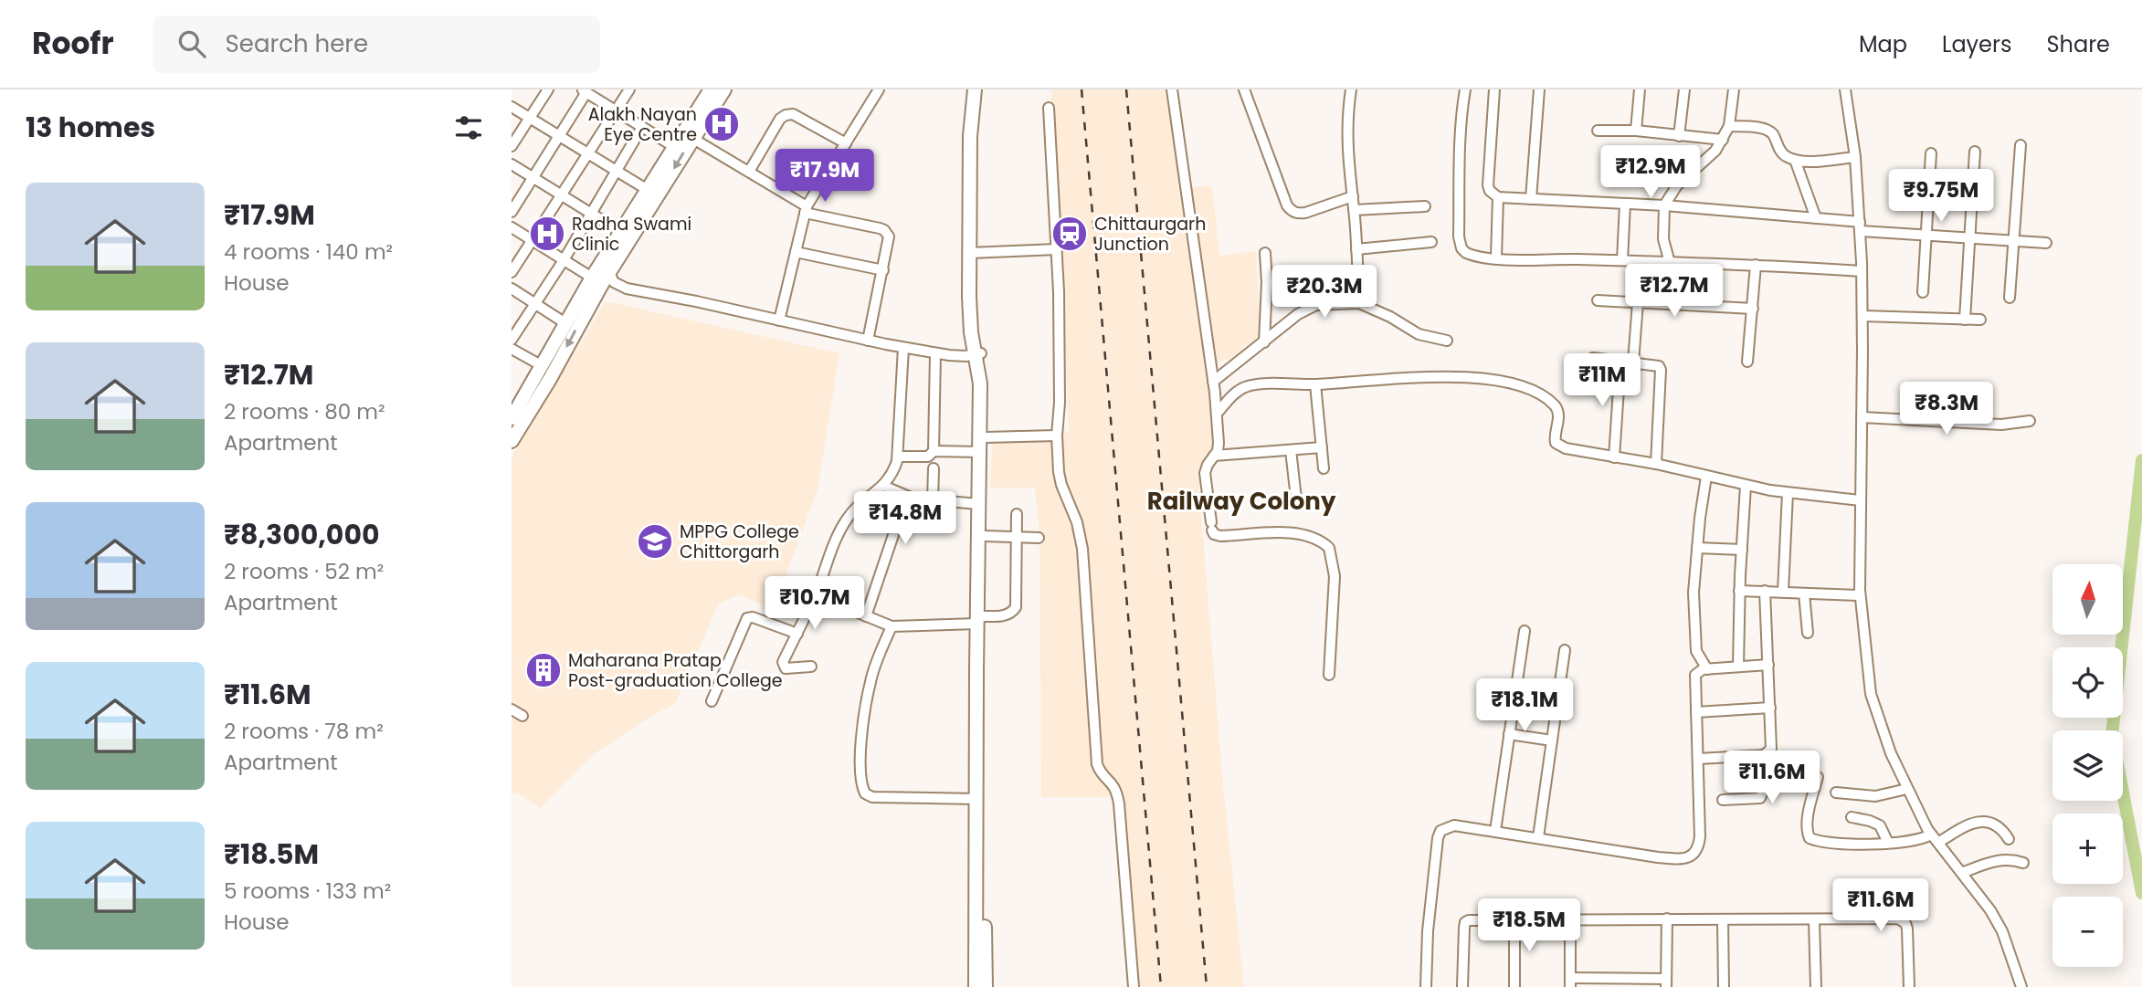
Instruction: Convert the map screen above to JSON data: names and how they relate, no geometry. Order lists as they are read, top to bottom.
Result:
{
  "districts": ["Railway Colony"],
  "places": {
    "hospital": ["Alakh Nayan Eye Centre", "Radha Swami Clinic"],
    "station": ["Chittaurgarh Junction"],
    "school or university": ["MPPG College Chittorgarh"],
    "building": ["Maharana Pratap Post-graduation College"]
  },
  "north": "top",
  "page": {
    "header": "Roofr",
    "search": "Search here",
    "nav": ["Map", "Layers", "Share"],
    "heading": "13 homes",
    "price": [
      "₹12.9M",
      "₹17.9M",
      "₹9.75M",
      "₹12.7M",
      "₹20.3M",
      "₹11M",
      "₹8.3M",
      "₹14.8M",
      "₹10.7M",
      "₹18.1M",
      "₹11.6M",
      "₹11.6M",
      "₹18.5M"
    ],
    "list": [
      {
        "name": "₹17.9M",
        "note": "4 rooms · 140 m² · House"
      },
      {
        "name": "₹12.7M",
        "note": "2 rooms · 80 m² · Apartment"
      },
      {
        "name": "₹8,300,000",
        "note": "2 rooms · 52 m² · Apartment"
      },
      {
        "name": "₹11.6M",
        "note": "2 rooms · 78 m² · Apartment"
      },
      {
        "name": "₹18.5M",
        "note": "5 rooms · 133 m² · House"
      }
    ],
    "map_buttons": ["+", "−"]
  }
}
